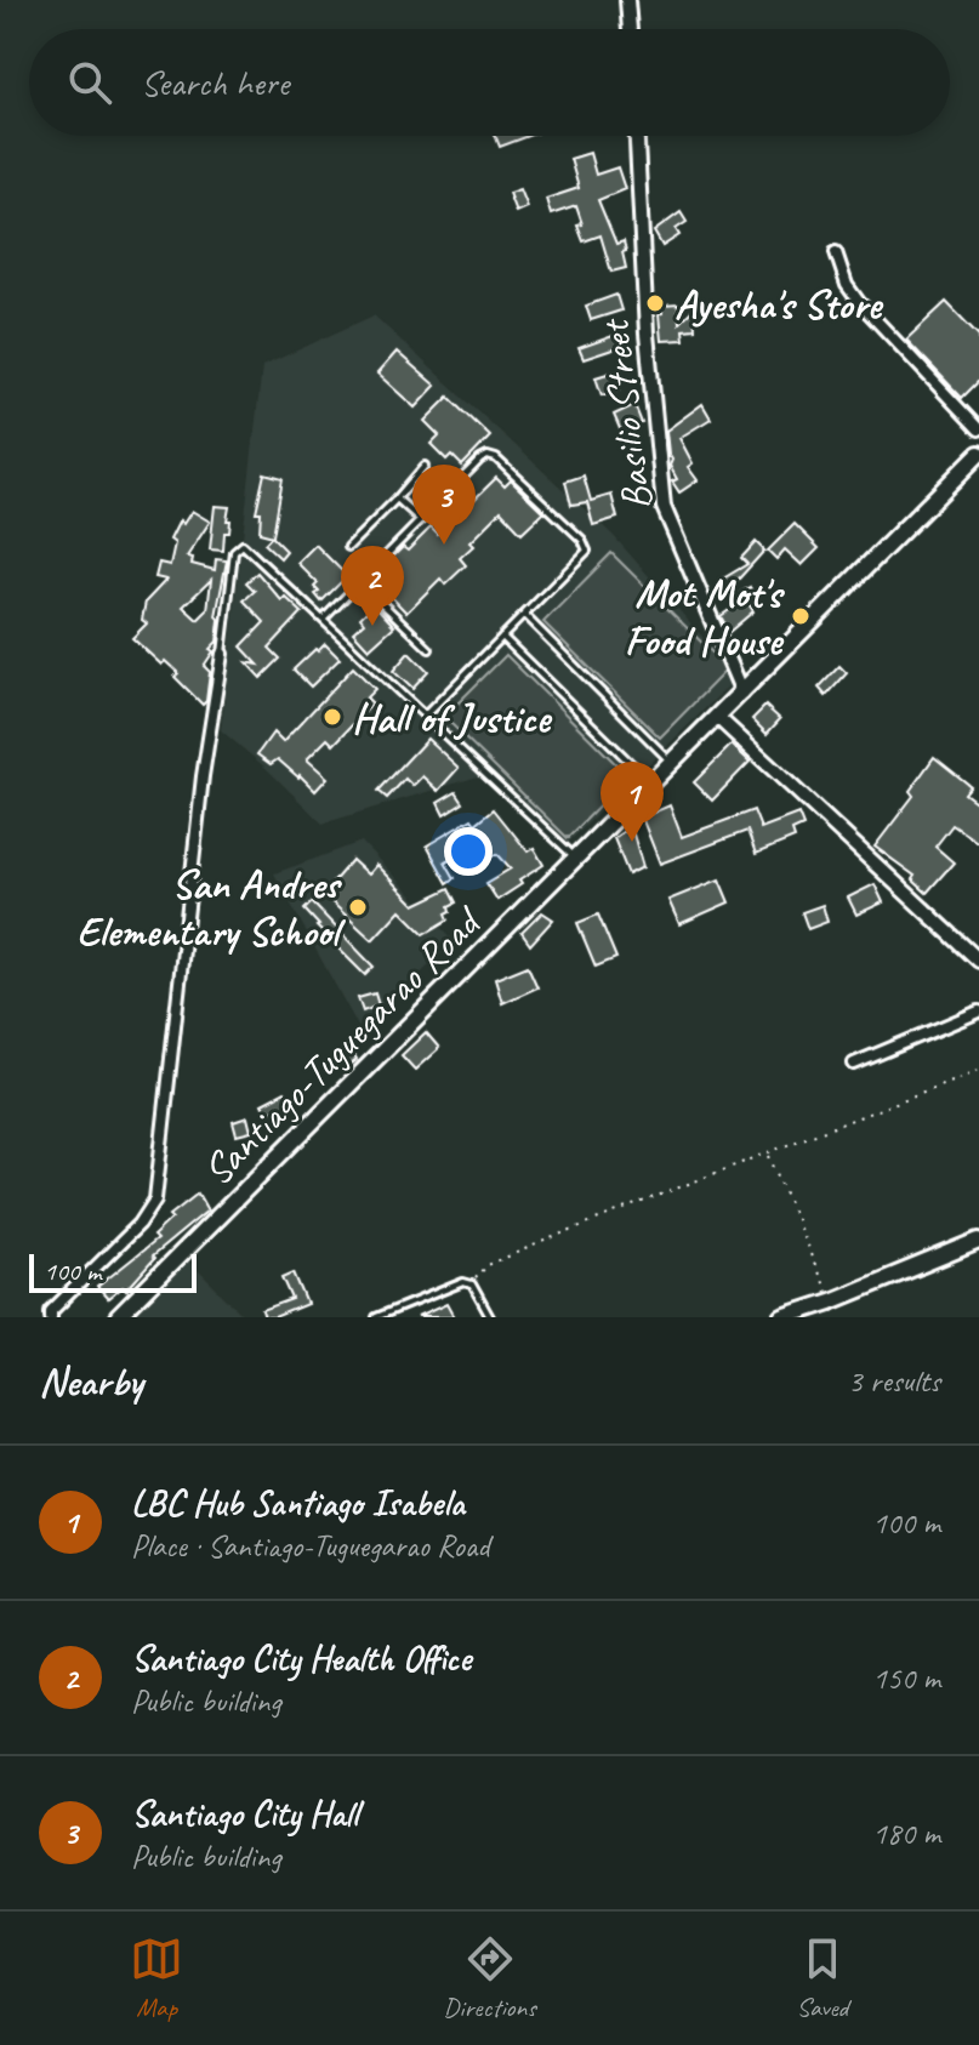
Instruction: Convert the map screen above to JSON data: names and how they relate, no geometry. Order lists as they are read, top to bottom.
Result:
{
  "streets": {
    "main road": ["Santiago-Tuguegarao Road"],
    "street": ["Basilio Street"]
  },
  "crossings": [
    ["Basilio Street", "Santiago-Tuguegarao Road"]
  ],
  "places": [
    "Ayesha's Store",
    "Mot Mot's Food House",
    "Hall of Justice",
    "San Andres Elementary School"
  ],
  "scale_bar": "100 m",
  "page": {
    "search": "Search here",
    "pins": ["3", "2", "1"],
    "scale": "100 m",
    "heading": ["Nearby", "3 results"],
    "list": [
      {
        "mark": "1",
        "name": "LBC Hub Santiago Isabela",
        "note": "Place · Santiago-Tuguegarao Road",
        "value": "100 m"
      },
      {
        "mark": "2",
        "name": "Santiago City Health Office",
        "note": "Public building",
        "value": "150 m"
      },
      {
        "mark": "3",
        "name": "Santiago City Hall",
        "note": "Public building",
        "value": "180 m"
      }
    ],
    "nav": ["Map", "Directions", "Saved"]
  }
}
